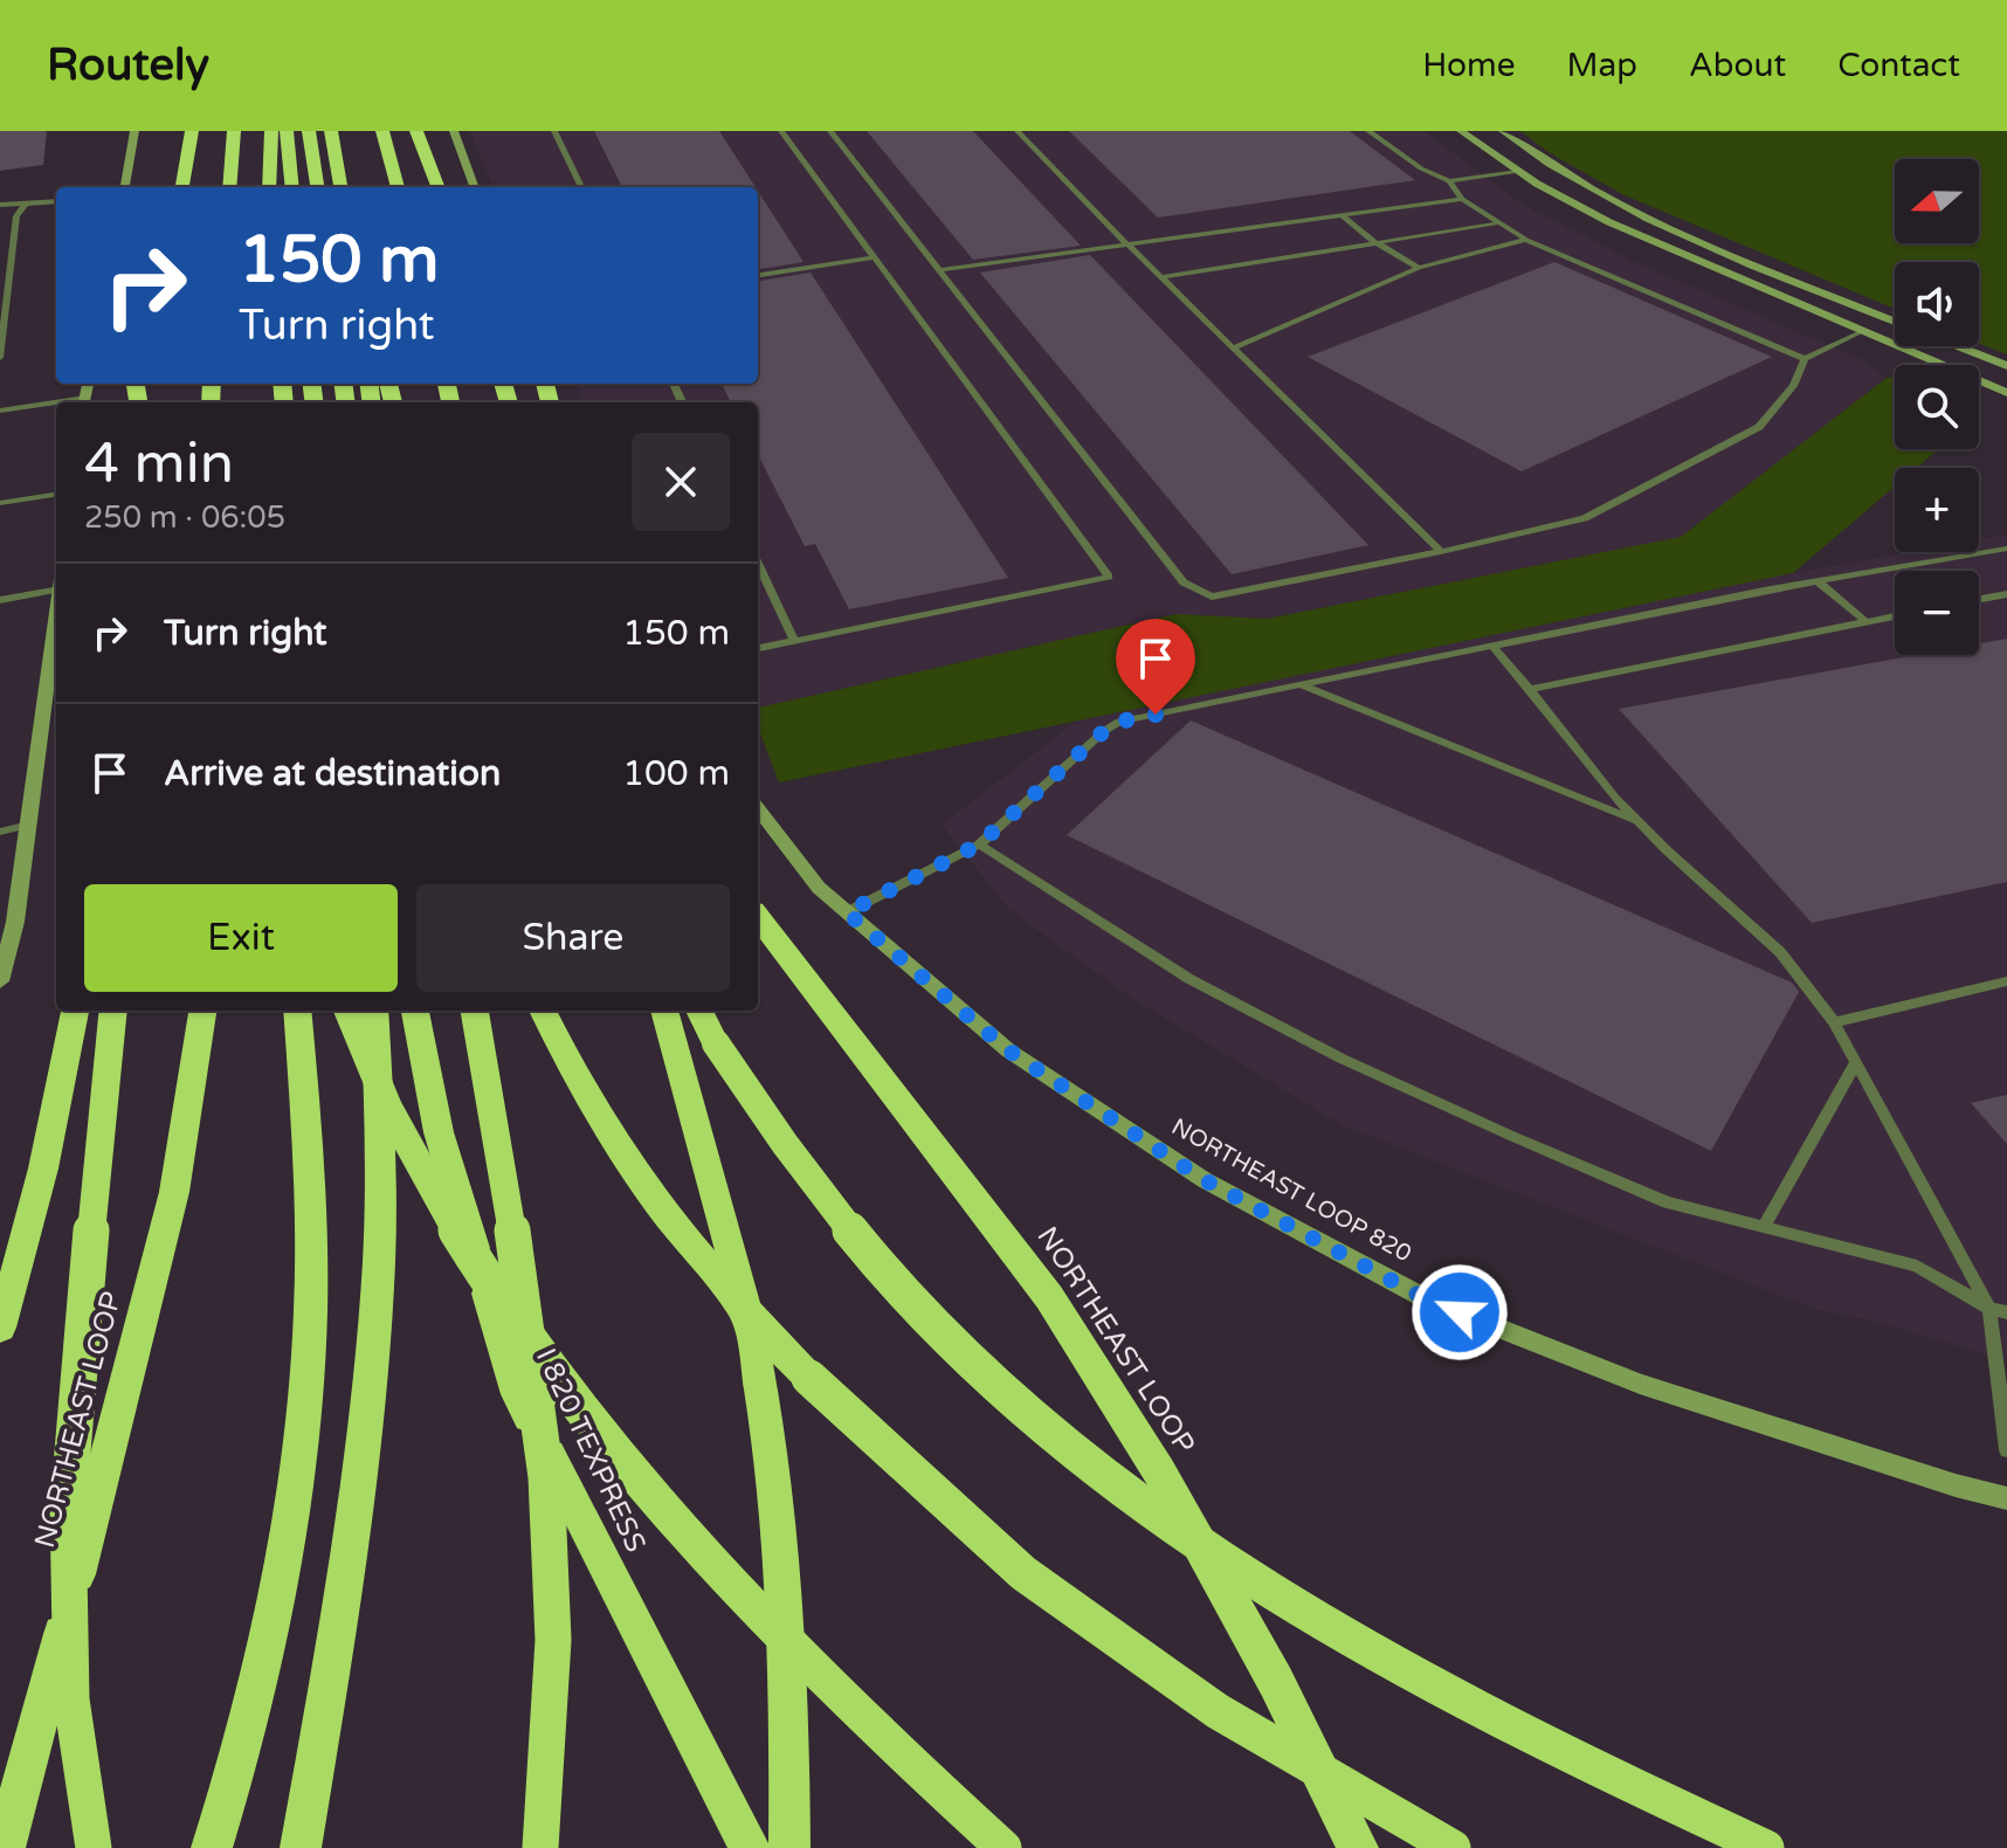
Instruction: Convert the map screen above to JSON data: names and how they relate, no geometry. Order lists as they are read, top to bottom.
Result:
{
  "streets": {
    "highway": ["NORTHEAST LOOP", "I 820 TEXPRESS"],
    "main road": ["NORTHEAST LOOP 820"]
  },
  "north": "left",
  "page": {
    "header": "Routely",
    "nav": [
      "Home",
      "Map",
      "About",
      "Contact"
    ],
    "map_buttons": ["+", "−"],
    "turn": ["150 m", "Turn right"],
    "heading": ["4 min", "250 m · 06:05"],
    "list": [
      {
        "name": "Turn right",
        "value": "150 m"
      },
      {
        "name": "Arrive at destination",
        "value": "100 m"
      }
    ],
    "buttons": ["Exit", "Share"]
  }
}
